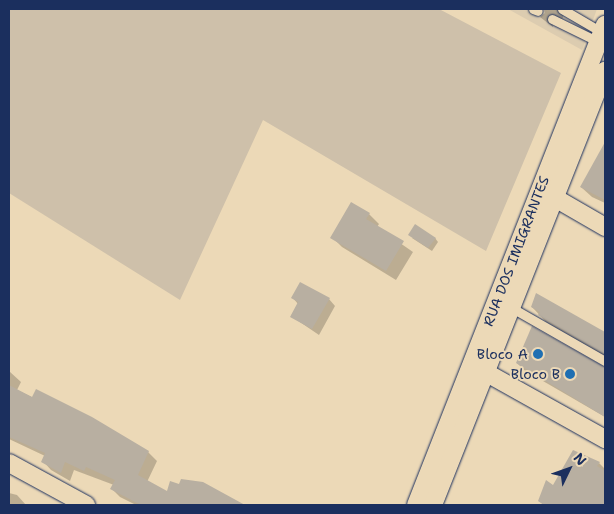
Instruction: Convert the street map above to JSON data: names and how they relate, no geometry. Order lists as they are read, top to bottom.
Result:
{
  "streets": {
    "street": ["RUA DOS IMIGRANTES"]
  },
  "places": ["Bloco A", "Bloco B"],
  "north": "top right"
}
